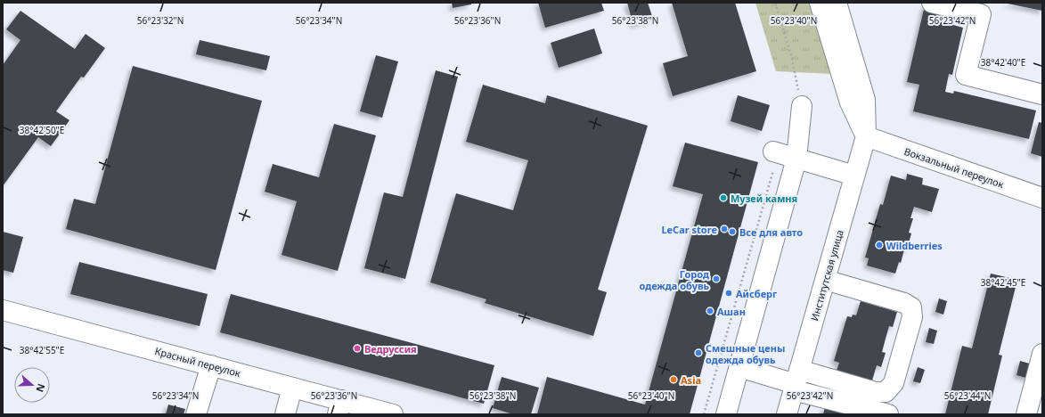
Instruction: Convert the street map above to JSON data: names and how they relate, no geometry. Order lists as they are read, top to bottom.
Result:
{
  "streets": {
    "street": ["Вокзальный переулок", "Институтская улица", "Красный переулок"]
  },
  "crossings": [
    ["Вокзальный переулок", "Институтская улица"]
  ],
  "places": [
    "Музей камня",
    "LeCar store",
    "Все для авто",
    "Wildberries",
    "Город одежда обувь",
    "Айсберг",
    "Ашан",
    "Ведруссия",
    "Смешные цены одежда обувь",
    "Asia"
  ],
  "north": "right",
  "coordinates": [
    "56°23'32\"N",
    "56°23'34\"N",
    "56°23'36\"N",
    "56°23'40\"N",
    "56°23'42\"N",
    "56°23'38\"N",
    "38°42'40\"E",
    "38°42'50\"E",
    "38°42'45\"E",
    "38°42'55\"E",
    "56°23'44\"N"
  ]
}
